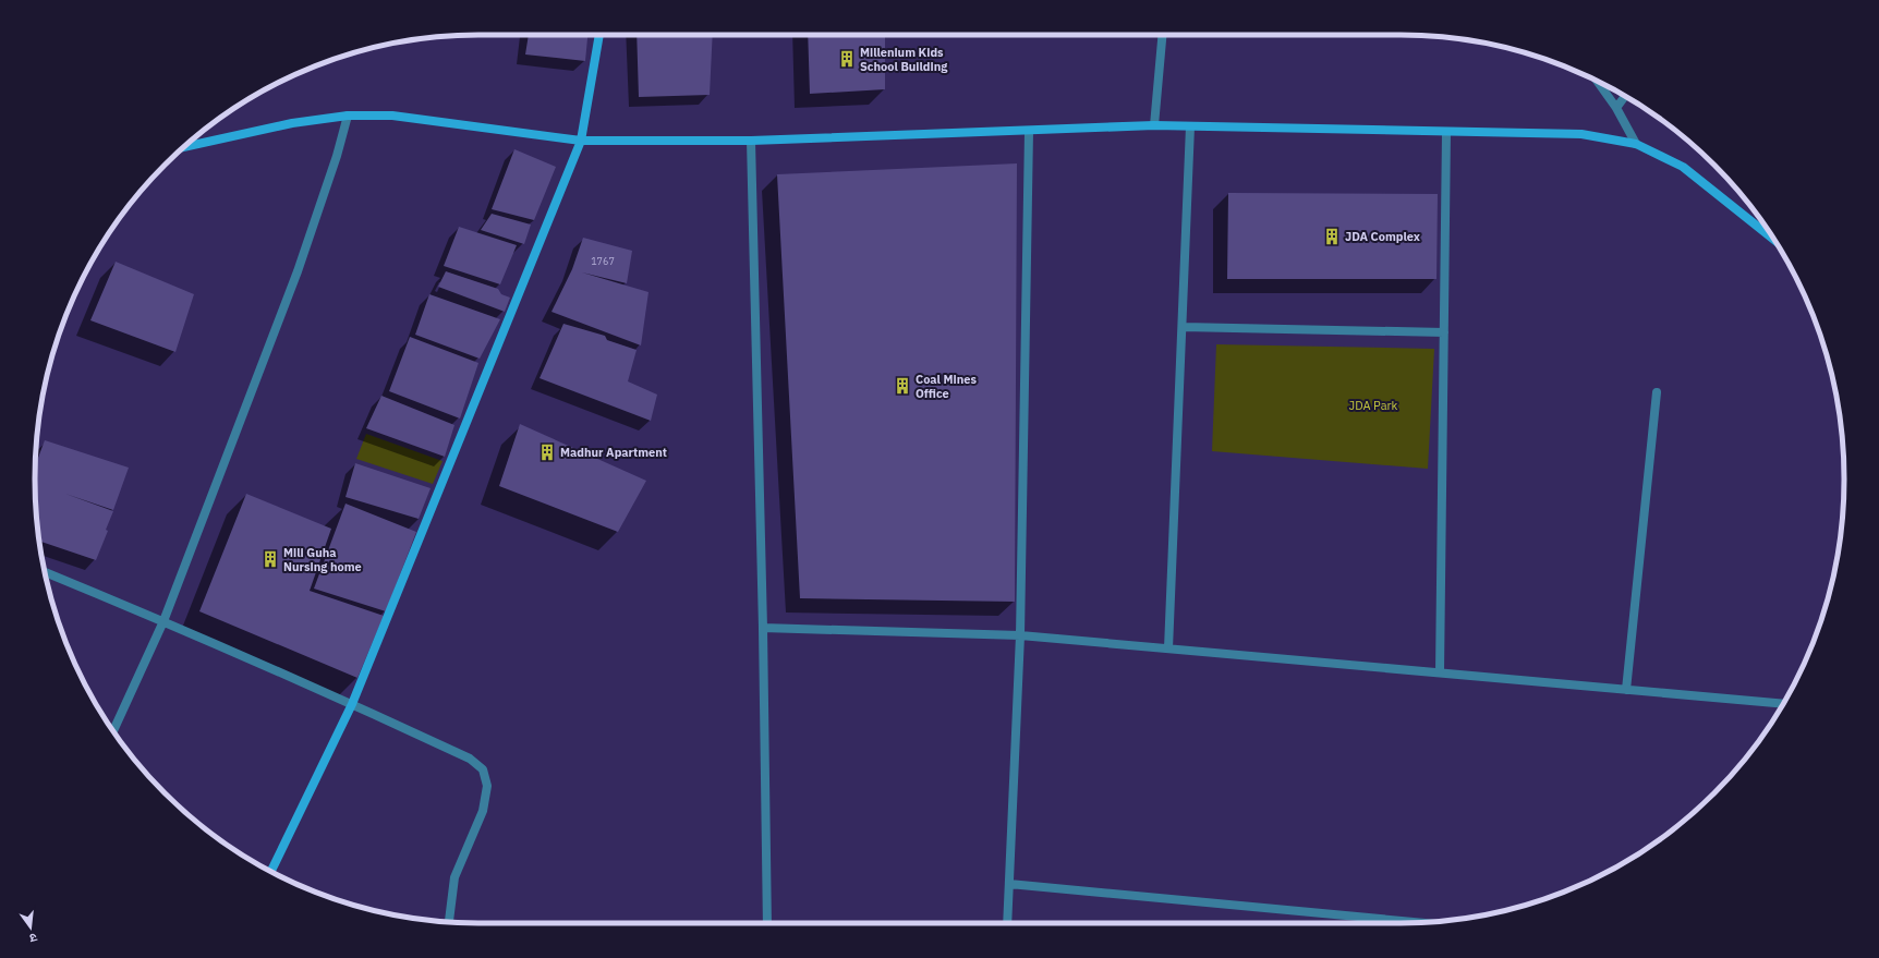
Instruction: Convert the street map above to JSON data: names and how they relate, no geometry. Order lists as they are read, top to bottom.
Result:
{
  "parks": ["JDA Park"],
  "places": {
    "building": [
      "Millenium Kids School Building",
      "JDA Complex",
      "Coal Mines Office",
      "Madhur Apartment",
      "Mili Guha Nursing home"
    ]
  },
  "house_numbers": ["1767"],
  "north": "bottom"
}
